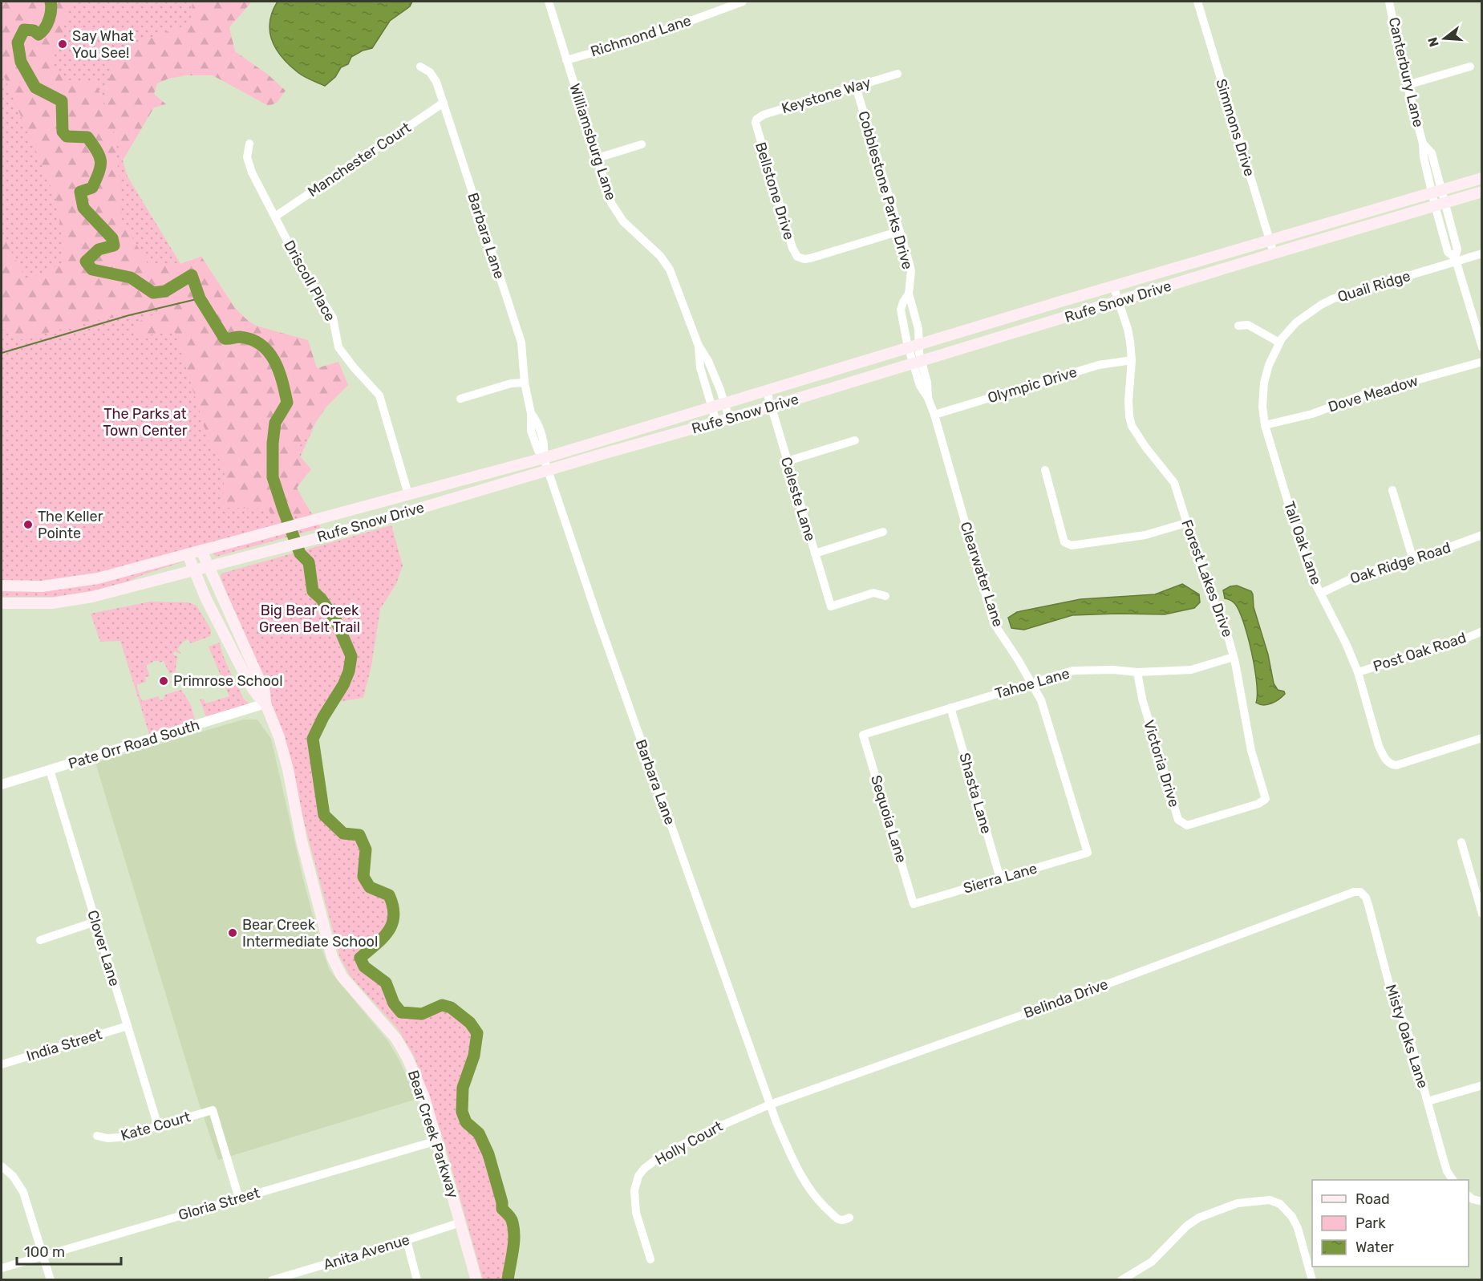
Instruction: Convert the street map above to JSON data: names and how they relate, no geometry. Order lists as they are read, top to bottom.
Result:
{
  "streets": {
    "main road": ["Rufe Snow Drive", "Bear Creek Parkway"],
    "street": [
      "Richmond Lane",
      "Canterbury Lane",
      "Keystone Way",
      "Simmons Drive",
      "Williamsburg Lane",
      "Manchester Court",
      "Cobblestone Parks Drive",
      "Bellstone Drive",
      "Barbara Lane",
      "Driscoll Place",
      "Quail Ridge",
      "Olympic Drive",
      "Dove Meadow",
      "Celeste Lane",
      "Tall Oak Lane",
      "Oak Ridge Road",
      "Clearwater Lane",
      "Forest Lakes Drive",
      "Post Oak Road",
      "Tahoe Lane",
      "Pate Orr Road South",
      "Victoria Drive",
      "Shasta Lane",
      "Sequoia Lane",
      "Sierra Lane",
      "Clover Lane",
      "Belinda Drive",
      "Misty Oaks Lane",
      "India Street",
      "Kate Court",
      "Holly Court",
      "Gloria Street",
      "Anita Avenue"
    ]
  },
  "crossings": [
    ["Richmond Lane", "Williamsburg Lane"],
    ["Canterbury Lane", "Quail Ridge"],
    ["Canterbury Lane", "Rufe Snow Drive"],
    ["Keystone Way", "Cobblestone Parks Drive"],
    ["Keystone Way", "Bellstone Drive"],
    ["Simmons Drive", "Rufe Snow Drive"],
    ["Williamsburg Lane", "Rufe Snow Drive"],
    ["Manchester Court", "Barbara Lane"],
    ["Manchester Court", "Driscoll Place"],
    ["Cobblestone Parks Drive", "Bellstone Drive"],
    ["Cobblestone Parks Drive", "Rufe Snow Drive"],
    ["Cobblestone Parks Drive", "Clearwater Lane"],
    ["Barbara Lane", "Rufe Snow Drive"],
    ["Barbara Lane", "Belinda Drive"],
    ["Barbara Lane", "Holly Court"],
    ["Driscoll Place", "Rufe Snow Drive"],
    ["Quail Ridge", "Tall Oak Lane"],
    ["Rufe Snow Drive", "Celeste Lane"],
    ["Rufe Snow Drive", "Clearwater Lane"],
    ["Rufe Snow Drive", "Forest Lakes Drive"],
    ["Rufe Snow Drive", "Bear Creek Parkway"],
    ["Olympic Drive", "Clearwater Lane"],
    ["Olympic Drive", "Forest Lakes Drive"],
    ["Dove Meadow", "Tall Oak Lane"],
    ["Tall Oak Lane", "Oak Ridge Road"],
    ["Tall Oak Lane", "Post Oak Road"],
    ["Clearwater Lane", "Tahoe Lane"],
    ["Clearwater Lane", "Sierra Lane"],
    ["Forest Lakes Drive", "Tahoe Lane"],
    ["Forest Lakes Drive", "Victoria Drive"],
    ["Tahoe Lane", "Victoria Drive"],
    ["Tahoe Lane", "Shasta Lane"],
    ["Tahoe Lane", "Sequoia Lane"],
    ["Pate Orr Road South", "Clover Lane"],
    ["Pate Orr Road South", "Bear Creek Parkway"],
    ["Shasta Lane", "Sierra Lane"],
    ["Sequoia Lane", "Sierra Lane"],
    ["Clover Lane", "India Street"],
    ["Clover Lane", "Kate Court"],
    ["Belinda Drive", "Misty Oaks Lane"],
    ["Belinda Drive", "Holly Court"],
    ["Kate Court", "Gloria Street"],
    ["Bear Creek Parkway", "Gloria Street"],
    ["Bear Creek Parkway", "Anita Avenue"]
  ],
  "parks": ["The Parks at Town Center", "Big Bear Creek Green Belt Trail"],
  "places": [
    "Say What You See!",
    "The Keller Pointe",
    "Primrose School",
    "Bear Creek Intermediate School"
  ],
  "legend": ["Road", "Park", "Water"],
  "scale_bar": "100 m",
  "north": "left"
}
